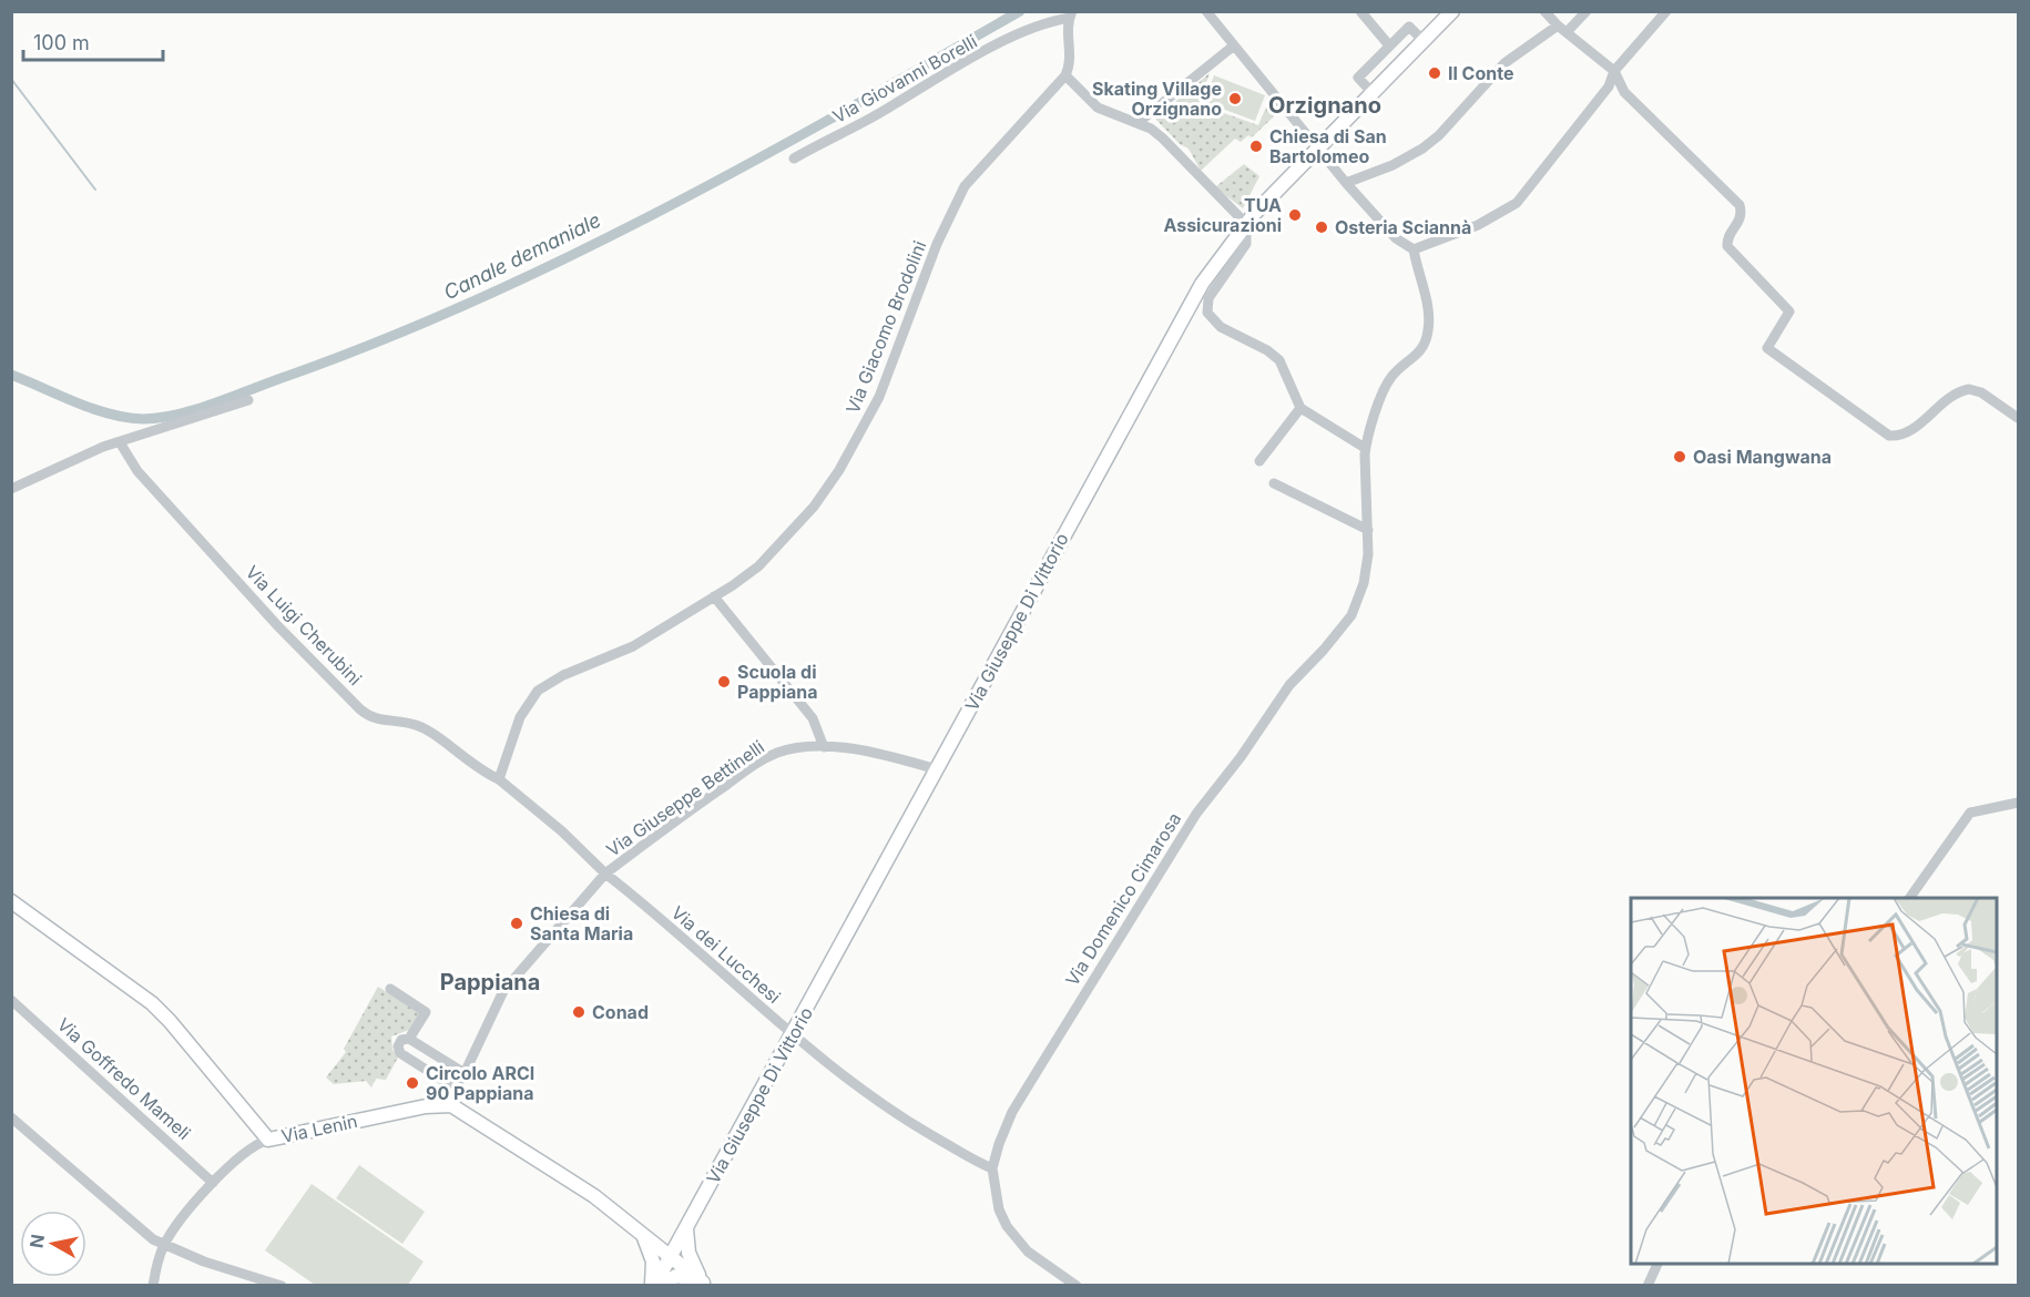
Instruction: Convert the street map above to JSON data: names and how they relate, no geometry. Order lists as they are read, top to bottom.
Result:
{
  "streets": {
    "main road": ["Via Giuseppe Di Vittorio", "Via Lenin"],
    "street": [
      "Via Giovanni Borelli",
      "Via Giacomo Brodolini",
      "Via Luigi Cherubini",
      "Via Giuseppe Bettinelli",
      "Via Domenico Cimarosa",
      "Via dei Lucchesi",
      "Via Goffredo Mameli"
    ]
  },
  "crossings": [
    ["Via Giacomo Brodolini", "Via Luigi Cherubini"],
    ["Via Giuseppe Di Vittorio", "Via Giuseppe Bettinelli"],
    ["Via Giuseppe Di Vittorio", "Via dei Lucchesi"],
    ["Via Giuseppe Bettinelli", "Via dei Lucchesi"],
    ["Via Domenico Cimarosa", "Via dei Lucchesi"]
  ],
  "districts": ["Orzignano", "Pappiana"],
  "water": ["Canale demaniale"],
  "places": [
    "Il Conte",
    "Skating Village Orzignano",
    "Chiesa di San Bartolomeo",
    "TUA Assicurazioni",
    "Osteria Sciannà",
    "Oasi Mangwana",
    "Scuola di Pappiana",
    "Chiesa di Santa Maria",
    "Conad",
    "Circolo ARCI 90 Pappiana"
  ],
  "scale_bar": "100 m",
  "north": "left"
}
